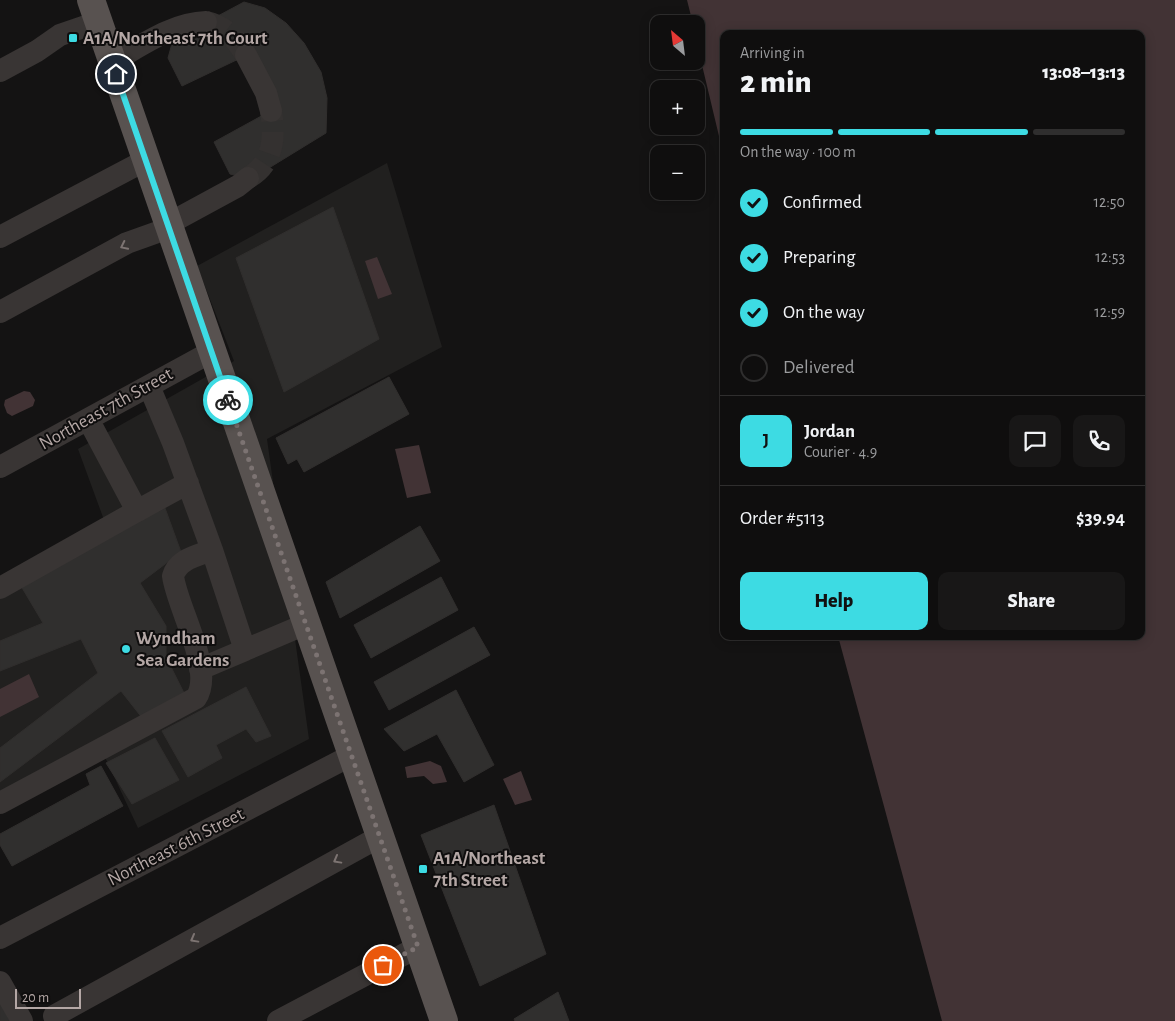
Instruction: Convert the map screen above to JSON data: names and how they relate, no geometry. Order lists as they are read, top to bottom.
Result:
{
  "streets": {
    "street": ["Northeast 7th Street", "Northeast 6th Street"]
  },
  "places": {
    "transit": ["A1A/Northeast 7th Court", "A1A/Northeast 7th Street"],
    "other": ["Wyndham Sea Gardens"]
  },
  "scale_bar": "20 m",
  "north": "top left",
  "page": {
    "map_buttons": ["+", "−"],
    "heading": ["2 min", "Arriving in", "13:08–13:13"],
    "panel": [
      "Jordan",
      "Courier · 4.9",
      "Order #5113",
      "$39.94"
    ],
    "bar": "On the way · 100 m",
    "list": [
      ["Confirmed", "12:50"],
      ["Preparing", "12:53"],
      ["On the way", "12:59"],
      "Delivered"
    ],
    "round": "J",
    "buttons": ["Help", "Share"],
    "scale": "20 m"
  }
}
